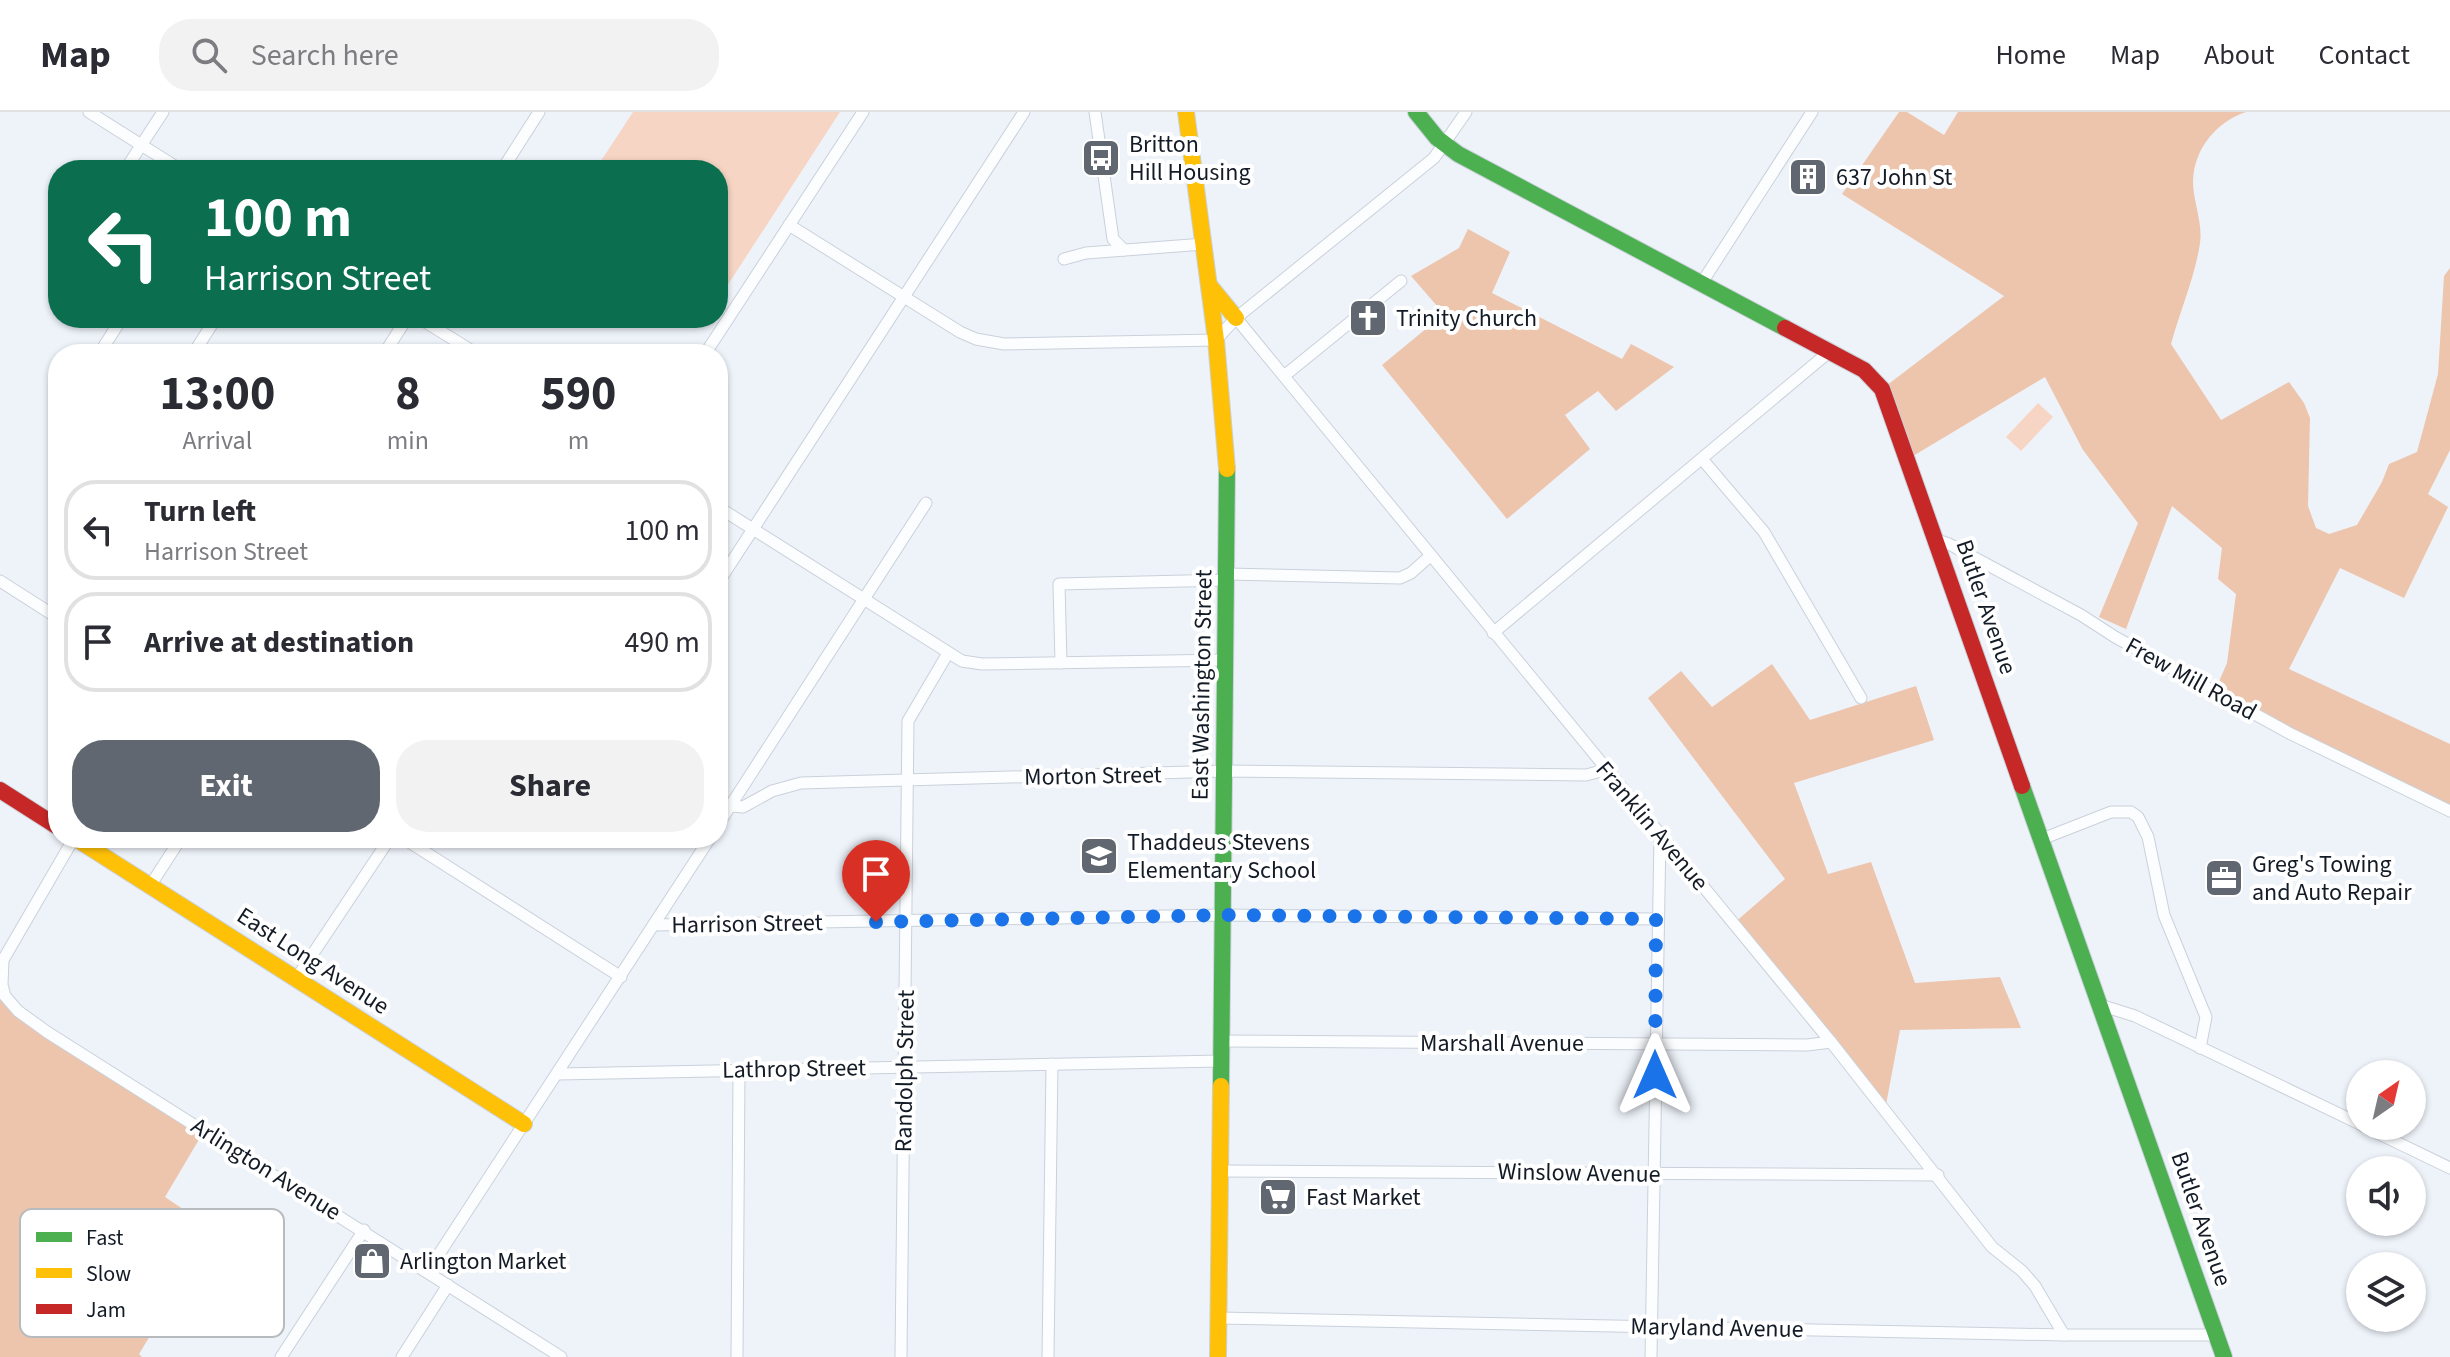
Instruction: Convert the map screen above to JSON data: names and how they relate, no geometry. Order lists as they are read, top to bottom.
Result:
{
  "streets": {
    "main road": ["Butler Avenue", "East Washington Street", "East Long Avenue"],
    "street": [
      "Frew Mill Road",
      "Morton Street",
      "Franklin Avenue",
      "Harrison Street",
      "Marshall Avenue",
      "Lathrop Street",
      "Randolph Street",
      "Arlington Avenue",
      "Winslow Avenue",
      "Maryland Avenue"
    ]
  },
  "crossings": [
    ["Butler Avenue", "Frew Mill Road"],
    ["Butler Avenue", "Maryland Avenue"],
    ["East Washington Street", "Morton Street"],
    ["East Washington Street", "Harrison Street"],
    ["East Washington Street", "Marshall Avenue"],
    ["East Washington Street", "Lathrop Street"],
    ["East Washington Street", "Winslow Avenue"],
    ["East Washington Street", "Maryland Avenue"],
    ["Morton Street", "Franklin Avenue"],
    ["Morton Street", "Randolph Street"],
    ["Franklin Avenue", "Marshall Avenue"],
    ["Franklin Avenue", "Winslow Avenue"],
    ["Franklin Avenue", "Maryland Avenue"],
    ["Harrison Street", "Randolph Street"],
    ["Lathrop Street", "Randolph Street"]
  ],
  "places": {
    "bus stop": ["Britton Hill Housing"],
    "building": ["637 John St"],
    "church": ["Trinity Church"],
    "school or university": ["Thaddeus Stevens Elementary School"],
    "office": ["Greg's Towing and Auto Repair"],
    "supermarket": ["Fast Market"],
    "shop": ["Arlington Market"]
  },
  "legend": ["Fast", "Slow", "Jam"],
  "north": "top right",
  "page": {
    "header": "Map",
    "search": "Search here",
    "nav": [
      "Home",
      "Map",
      "About",
      "Contact"
    ],
    "turn": ["100 m", "Harrison Street"],
    "eta": [
      "13:00",
      "Arrival",
      "8",
      "min",
      "590",
      "m"
    ],
    "list": [
      {
        "name": "Turn left",
        "note": "Harrison Street",
        "value": "100 m"
      },
      {
        "name": "Arrive at destination",
        "value": "490 m"
      }
    ],
    "buttons": ["Exit", "Share"]
  }
}
